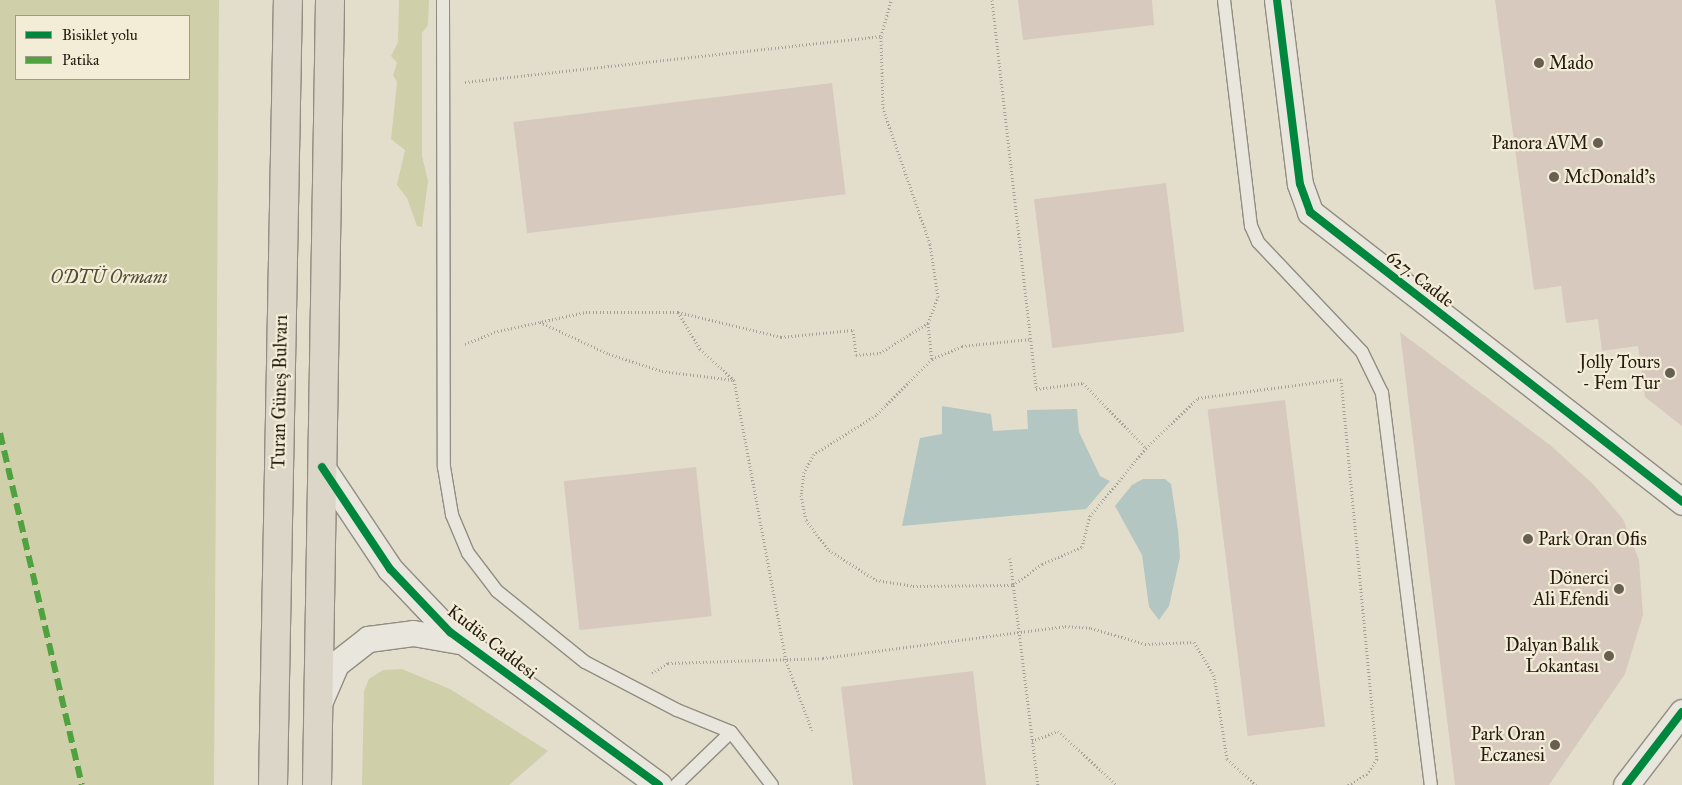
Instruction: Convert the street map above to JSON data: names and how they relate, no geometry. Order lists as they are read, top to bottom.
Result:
{
  "streets": {
    "main road": ["Turan Güneş Bulvarı"],
    "street": ["627. Cadde", "Kudüs Caddesi"]
  },
  "parks": ["ODTÜ Ormanı"],
  "places": [
    "Mado",
    "Panora AVM",
    "McDonald's",
    "Jolly Tours - Fem Tur",
    "Park Oran Ofis",
    "Dönerci Ali Efendi",
    "Dalyan Balık Lokantası",
    "Park Oran Eczanesi"
  ],
  "legend": ["Bisiklet yolu", "Patika"]
}
